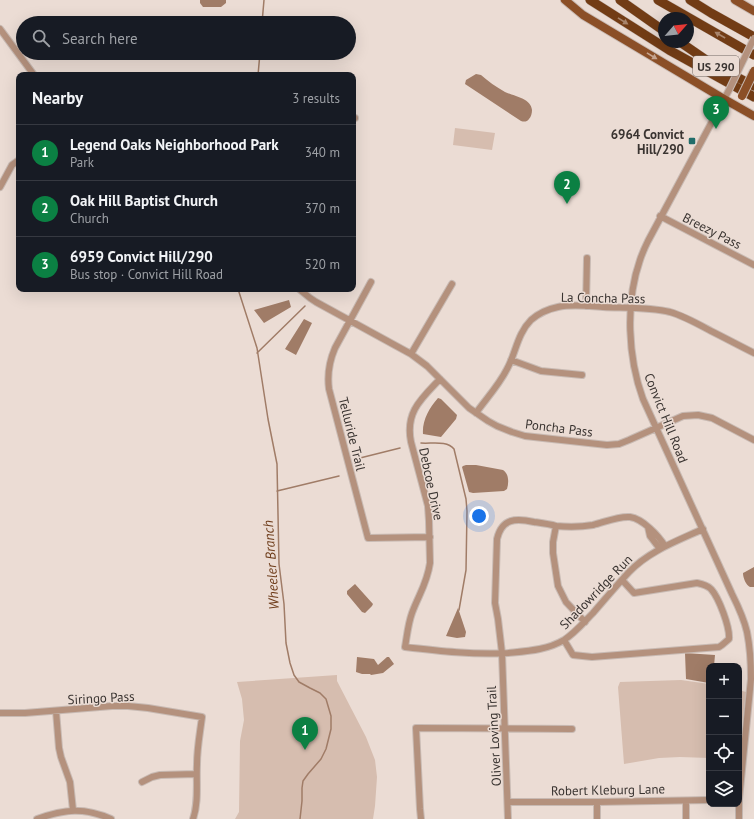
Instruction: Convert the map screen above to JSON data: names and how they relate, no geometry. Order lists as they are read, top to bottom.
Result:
{
  "streets": {
    "highway": ["US 290"],
    "street": [
      "Breezy Pass",
      "La Concha Pass",
      "Convict Hill Road",
      "Poncha Pass",
      "Telluride Trail",
      "Debcoe Drive",
      "Shadowridge Run",
      "Siringo Pass",
      "Oliver Loving Trail",
      "Robert Kleburg Lane"
    ]
  },
  "crossings": [
    ["Breezy Pass", "Convict Hill Road"],
    ["La Concha Pass", "Convict Hill Road"],
    ["La Concha Pass", "Poncha Pass"],
    ["Convict Hill Road", "Poncha Pass"],
    ["Convict Hill Road", "Shadowridge Run"],
    ["Poncha Pass", "Telluride Trail"],
    ["Poncha Pass", "Debcoe Drive"],
    ["Telluride Trail", "Debcoe Drive"],
    ["Debcoe Drive", "Shadowridge Run"],
    ["Shadowridge Run", "Oliver Loving Trail"],
    ["Oliver Loving Trail", "Robert Kleburg Lane"]
  ],
  "water": ["Wheeler Branch"],
  "places": {
    "transit": ["6964 Convict Hill/290"]
  },
  "north": "top right",
  "page": {
    "search": "Search here",
    "heading": ["Nearby", "3 results"],
    "pins": ["3", "2", "1"],
    "list": [
      {
        "mark": "1",
        "name": "Legend Oaks Neighborhood Park",
        "note": "Park",
        "value": "340 m"
      },
      {
        "mark": "2",
        "name": "Oak Hill Baptist Church",
        "note": "Church",
        "value": "370 m"
      },
      {
        "mark": "3",
        "name": "6959 Convict Hill/290",
        "note": "Bus stop · Convict Hill Road",
        "value": "520 m"
      }
    ],
    "map_buttons": ["+", "−"]
  }
}
